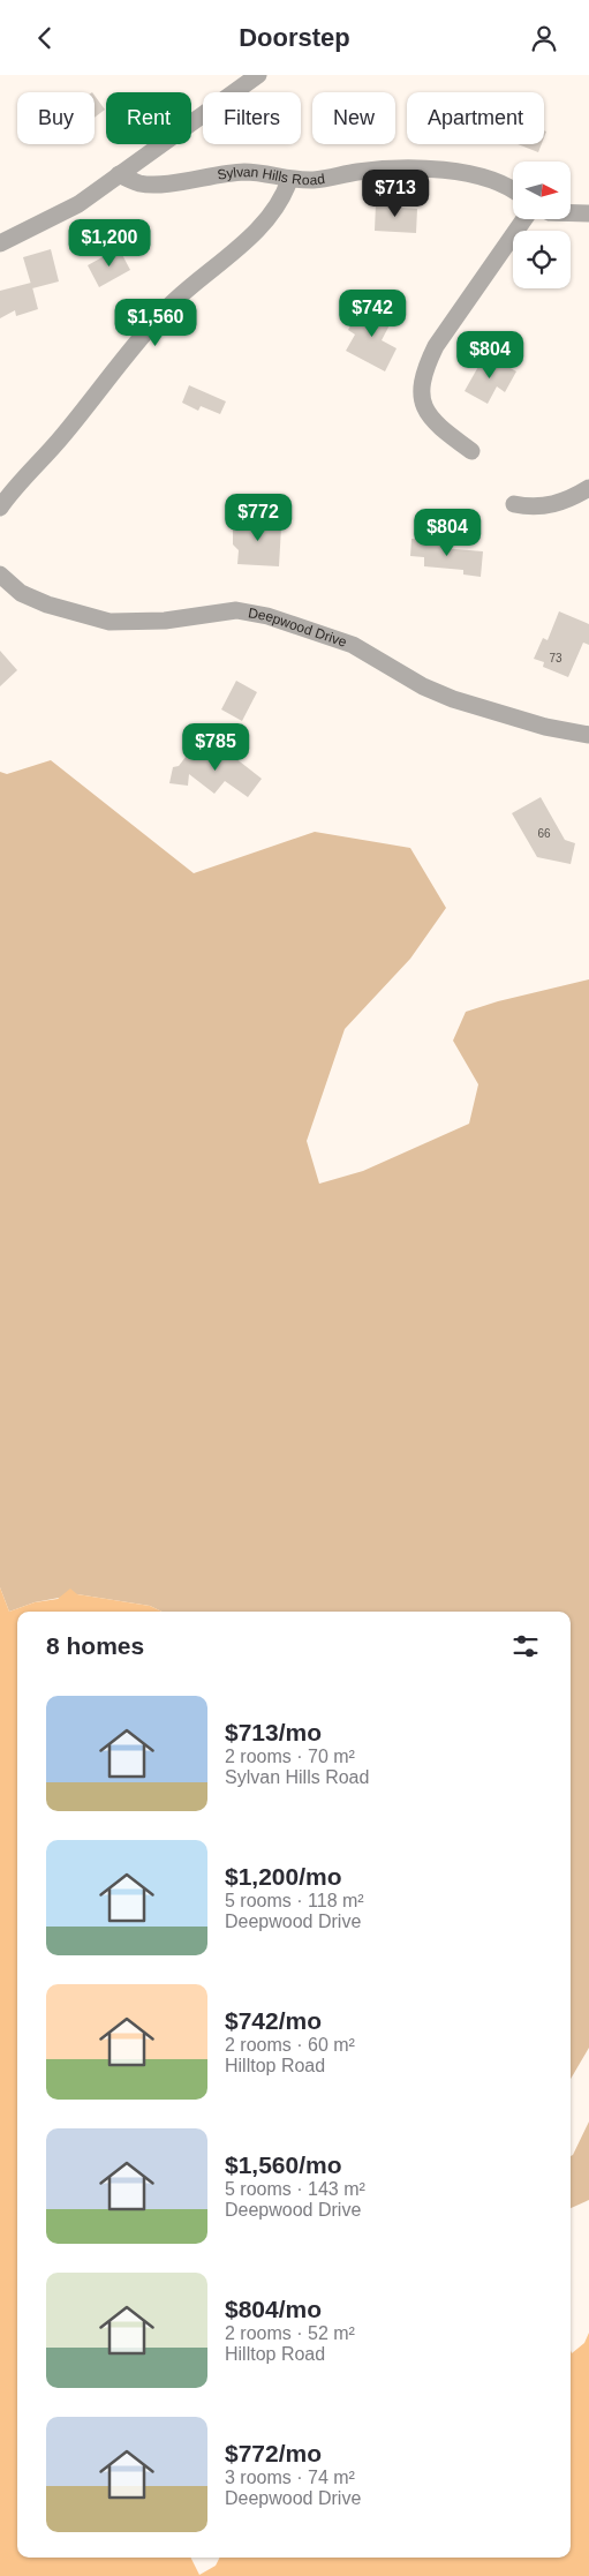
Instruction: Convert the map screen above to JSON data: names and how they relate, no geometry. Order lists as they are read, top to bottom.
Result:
{
  "streets": {
    "street": ["Sylvan Hills Road", "Deepwood Drive"]
  },
  "house_numbers": ["73", "66"],
  "north": "right",
  "page": {
    "header": "Doorstep",
    "chip": [
      "Buy",
      "Rent",
      "Filters",
      "New",
      "Apartment"
    ],
    "price": [
      "$713",
      "$1,200",
      "$742",
      "$1,560",
      "$804",
      "$772",
      "$804",
      "$785"
    ],
    "heading": "8 homes",
    "list": [
      {
        "name": "$713/mo",
        "note": "2 rooms · 70 m² · Sylvan Hills Road"
      },
      {
        "name": "$1,200/mo",
        "note": "5 rooms · 118 m² · Deepwood Drive"
      },
      {
        "name": "$742/mo",
        "note": "2 rooms · 60 m² · Hilltop Road"
      },
      {
        "name": "$1,560/mo",
        "note": "5 rooms · 143 m² · Deepwood Drive"
      },
      {
        "name": "$804/mo",
        "note": "2 rooms · 52 m² · Hilltop Road"
      },
      {
        "name": "$772/mo",
        "note": "3 rooms · 74 m² · Deepwood Drive"
      }
    ]
  }
}
